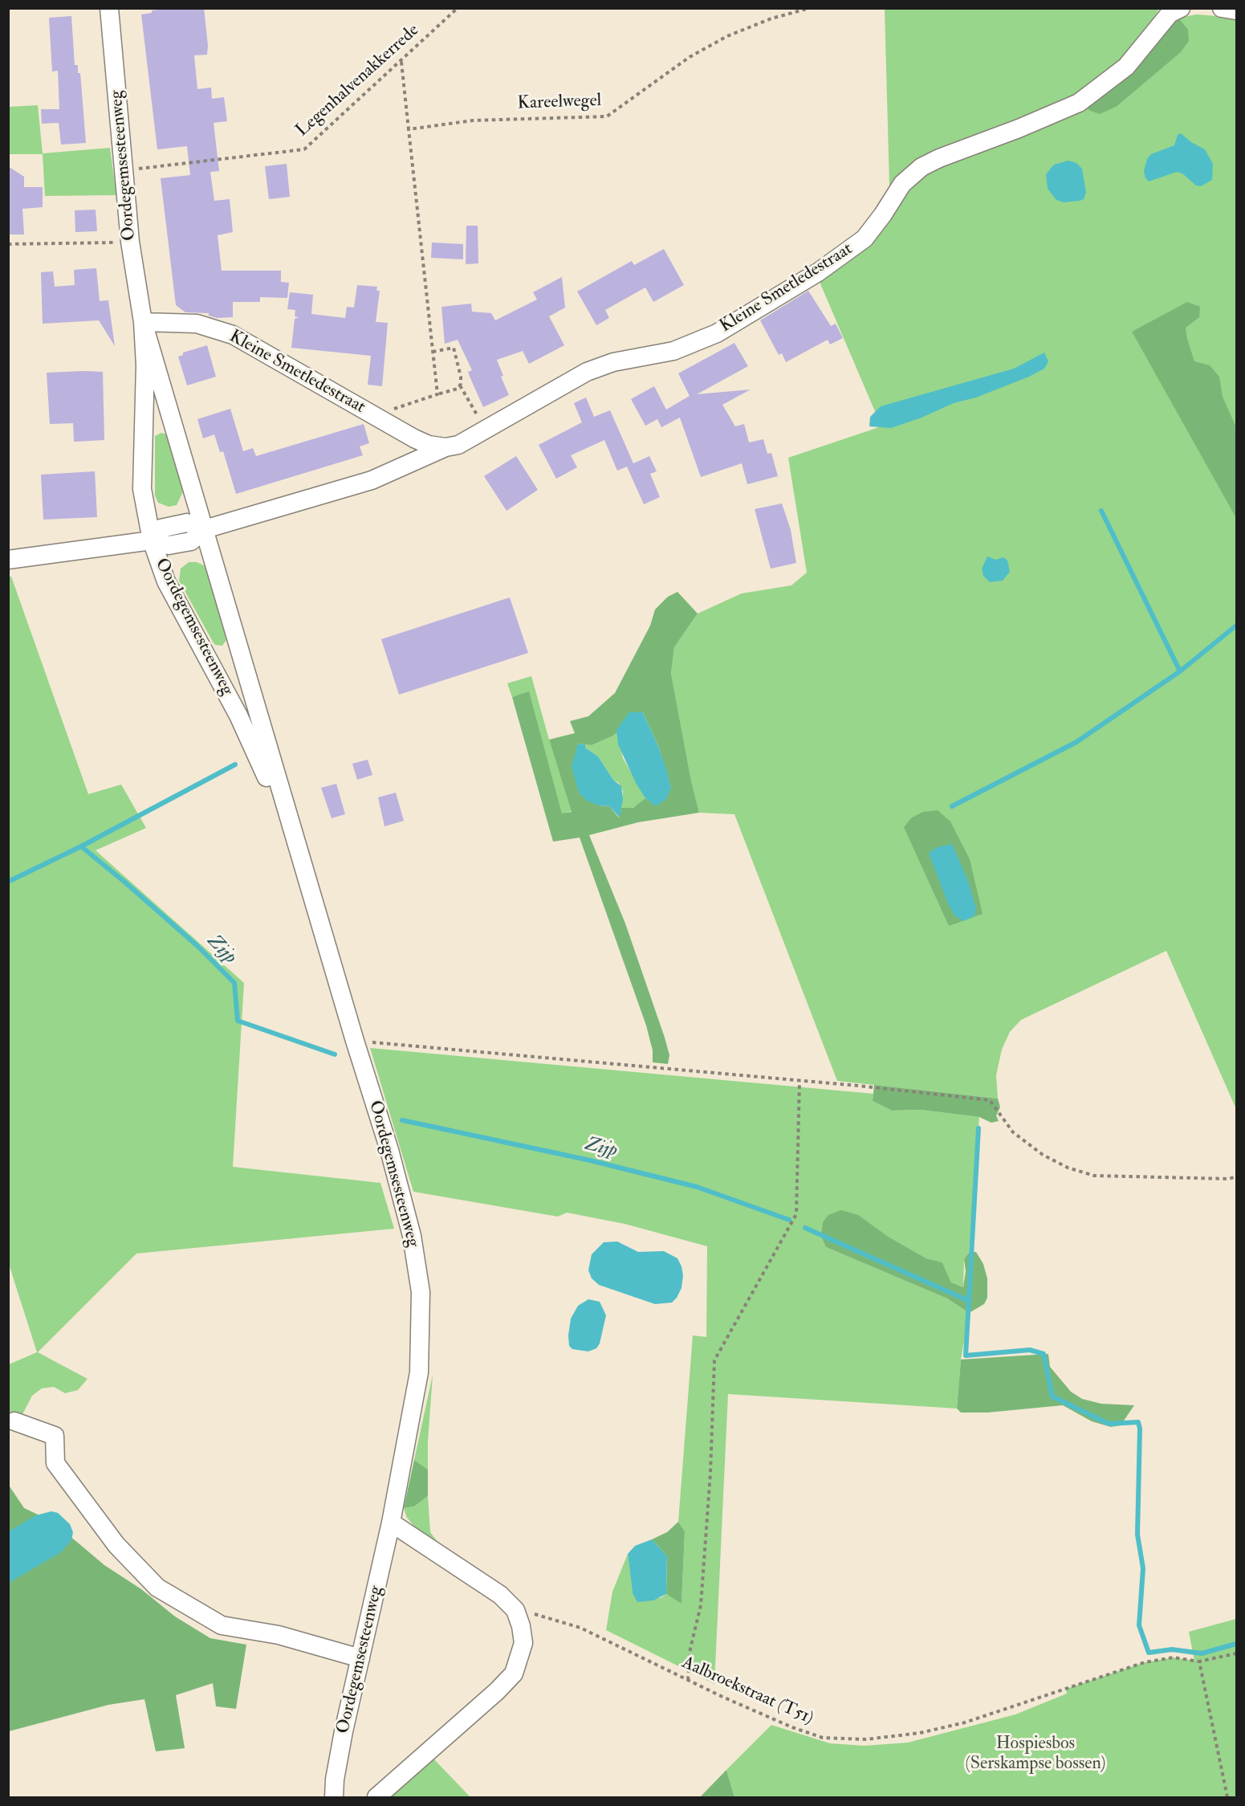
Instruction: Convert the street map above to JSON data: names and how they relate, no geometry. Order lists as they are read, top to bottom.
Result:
{
  "streets": {
    "street": ["Oordegemsesteenweg", "Kleine Smetledestraat"],
    "path": ["Legenhalvenakkerrede", "Kareelwegel", "Aalbroekstraat (T51)"]
  },
  "crossings": [
    ["Legenhalvenakkerrede", "Oordegemsesteenweg"],
    ["Oordegemsesteenweg", "Kleine Smetledestraat"]
  ],
  "water": ["Zijp"],
  "parks": ["Hospiesbos (Serskampse bossen)"]
}
